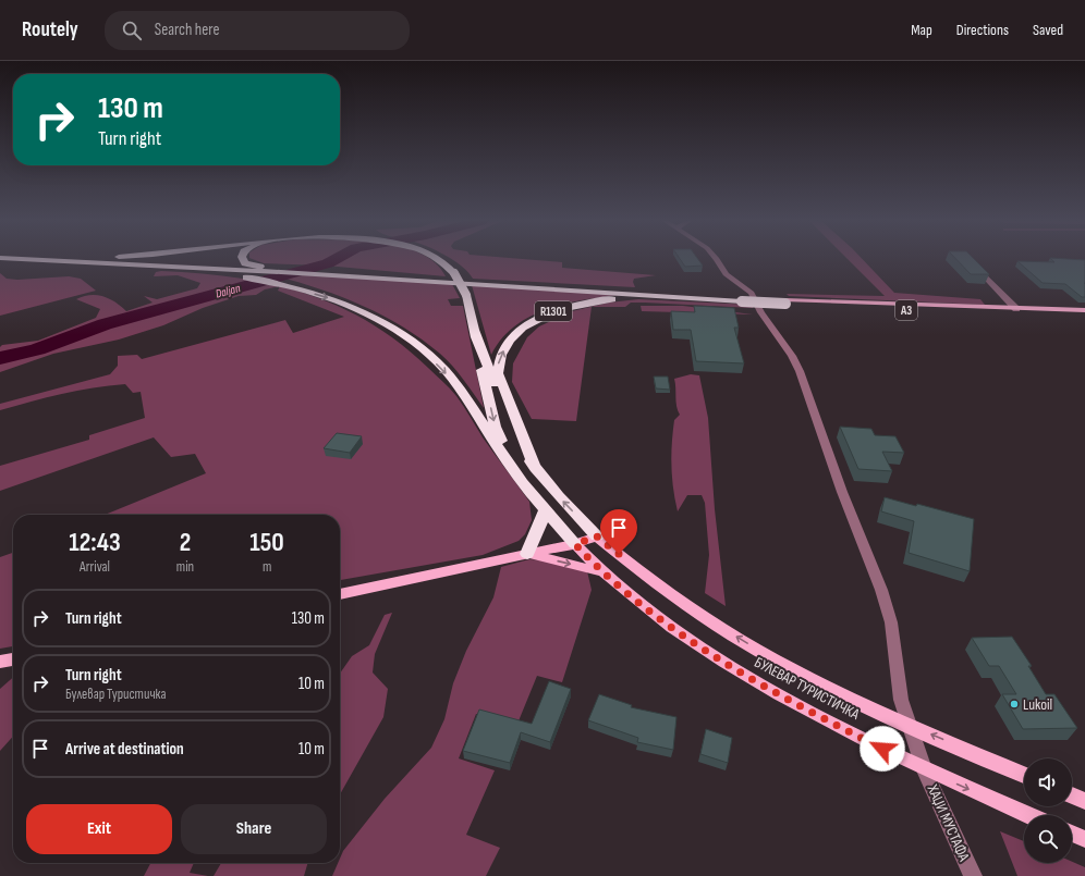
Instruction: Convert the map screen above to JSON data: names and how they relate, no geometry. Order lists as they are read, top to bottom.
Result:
{
  "streets": {
    "highway": ["R1301"],
    "main road": ["A3", "БУЛЕВАР ТУРИСТИЧКА"],
    "street": ["ХАЏИ МУСТАФА"]
  },
  "crossings": [
    ["A3", "R1301"],
    ["R1301", "БУЛЕВАР ТУРИСТИЧКА"],
    ["БУЛЕВАР ТУРИСТИЧКА", "ХАЏИ МУСТАФА"]
  ],
  "water": ["Daljan"],
  "places": ["Lukoil"],
  "page": {
    "header": "Routely",
    "search": "Search here",
    "nav": ["Map", "Directions", "Saved"],
    "turn": ["130 m", "Turn right"],
    "eta": [
      "12:43",
      "Arrival",
      "2",
      "min",
      "150",
      "m"
    ],
    "list": [
      {
        "name": "Turn right",
        "value": "130 m"
      },
      {
        "name": "Turn right",
        "note": "Булевар Туристичка",
        "value": "10 m"
      },
      {
        "name": "Arrive at destination",
        "value": "10 m"
      }
    ],
    "buttons": ["Exit", "Share"]
  }
}
